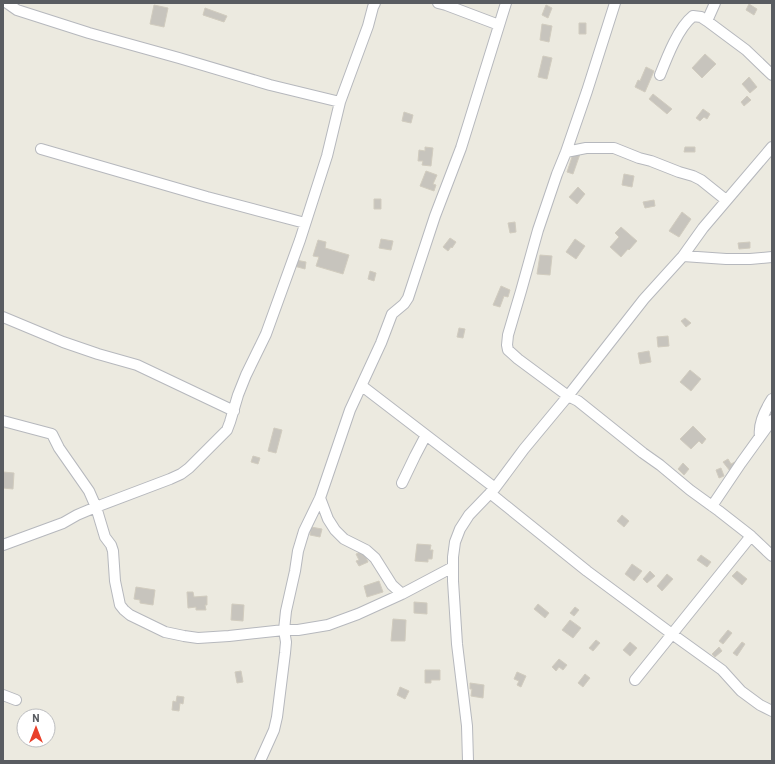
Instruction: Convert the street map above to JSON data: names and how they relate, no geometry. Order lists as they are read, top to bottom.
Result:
{
  "north": "top"
}
